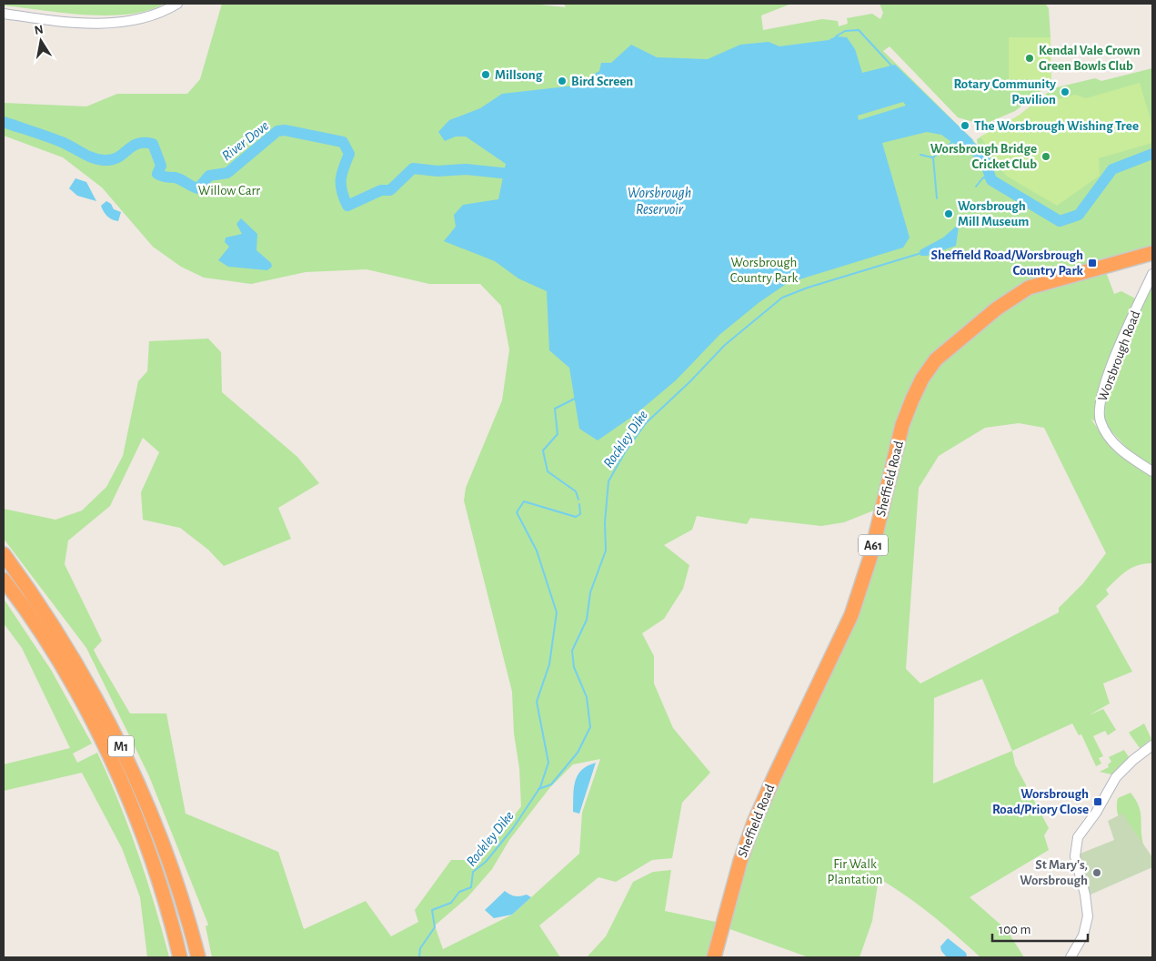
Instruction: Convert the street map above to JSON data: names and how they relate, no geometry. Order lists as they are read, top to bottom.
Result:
{
  "streets": {
    "highway": ["Sheffield Road", "A61", "M1"],
    "street": ["Worsbrough Road"]
  },
  "water": ["River Dove", "Worsbrough Reservoir", "Rockley Dike"],
  "parks": ["Willow Carr", "Worsbrough Country Park", "Fir Walk Plantation"],
  "places": {
    "other": [
      "Kendal Vale Crown Green Bowls Club",
      "Millsong",
      "Bird Screen",
      "Rotary Community Pavilion",
      "The Worsbrough Wishing Tree",
      "Worsbrough Bridge Cricket Club",
      "Worsbrough Mill Museum",
      "St Mary's, Worsbrough"
    ],
    "transit": ["Sheffield Road/Worsbrough Country Park", "Worsbrough Road/Priory Close"]
  },
  "scale_bar": "100 m",
  "north": "top"
}
